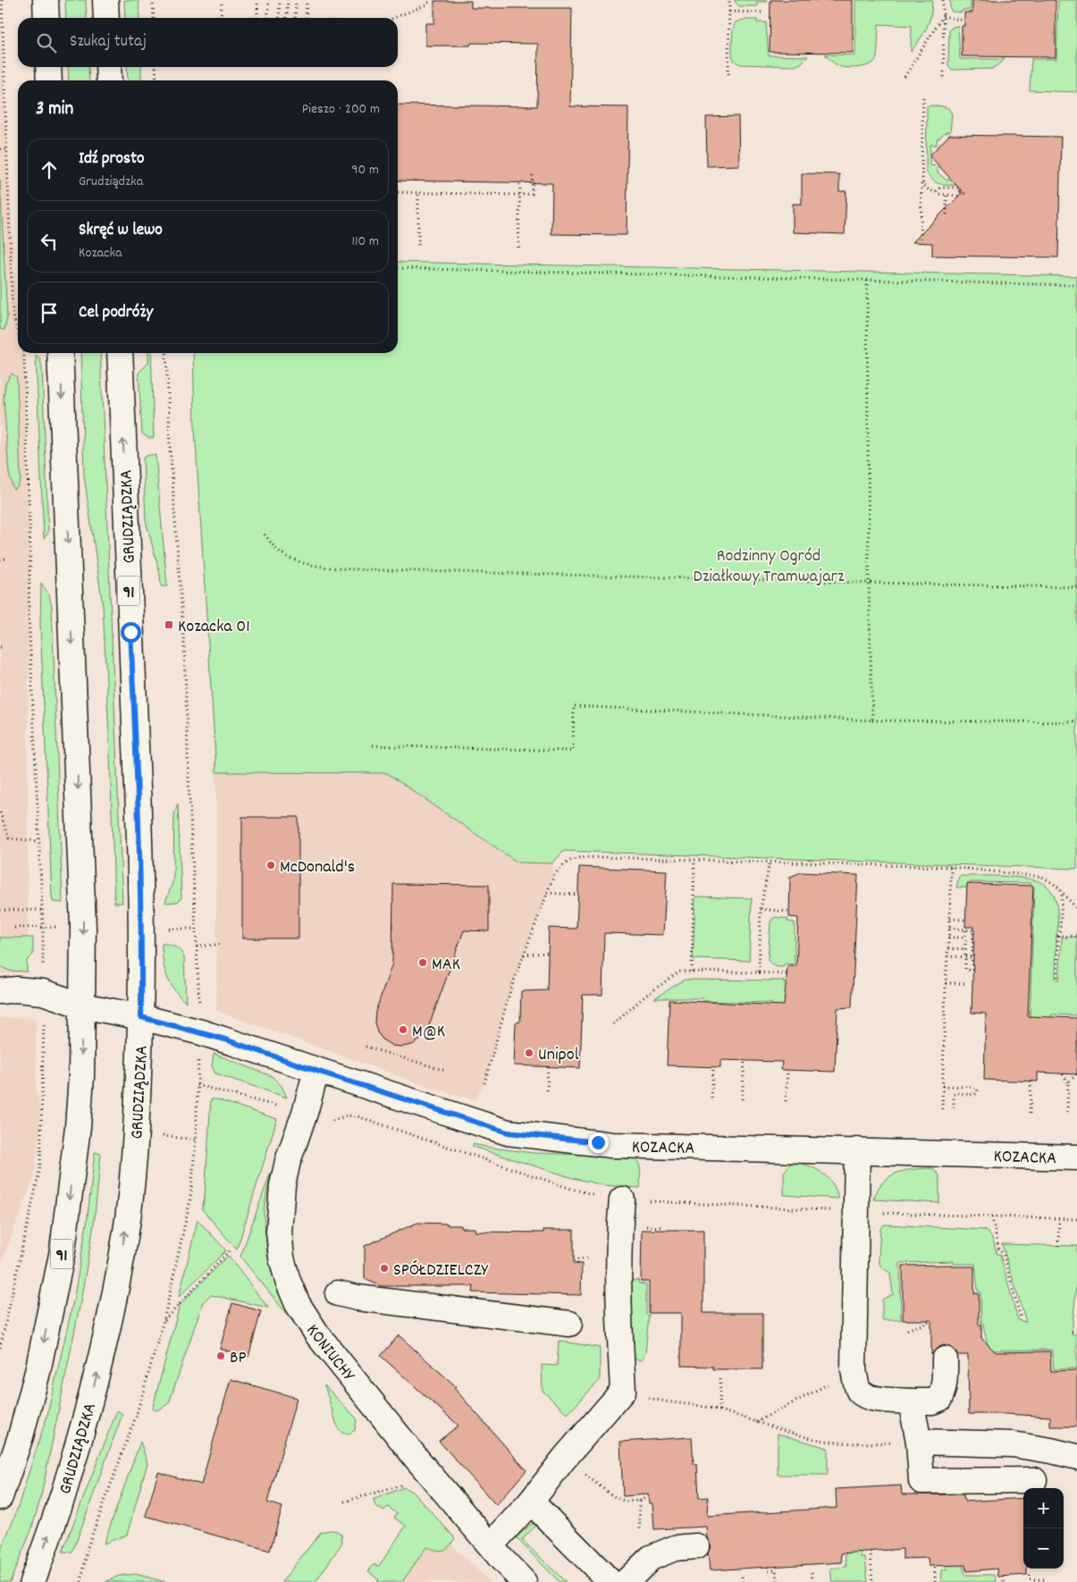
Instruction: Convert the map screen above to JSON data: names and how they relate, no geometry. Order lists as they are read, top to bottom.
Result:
{
  "streets": {
    "street": [
      "GRUDZIĄDZKA",
      "91",
      "KOZACKA",
      "KONIUCHY"
    ]
  },
  "crossings": [
    ["GRUDZIĄDZKA", "KOZACKA"],
    ["91", "KOZACKA"],
    ["KOZACKA", "KONIUCHY"]
  ],
  "parks": ["Rodzinny Ogród Działkowy Tramwajarz"],
  "places": {
    "transit": ["Kozacka 01"],
    "other": [
      "McDonald's",
      "MAK",
      "M@K",
      "Unipol",
      "SPÓŁDZIELCZY",
      "BP"
    ]
  },
  "page": {
    "search": "Szukaj tutaj",
    "heading": ["3 min", "Pieszo · 200 m"],
    "list": [
      ["Idź prosto", "Grudziądzka", "90 m"],
      ["Skręć w lewo", "Kozacka", "110 m"],
      "Cel podróży"
    ],
    "map_buttons": ["+", "−"]
  }
}
